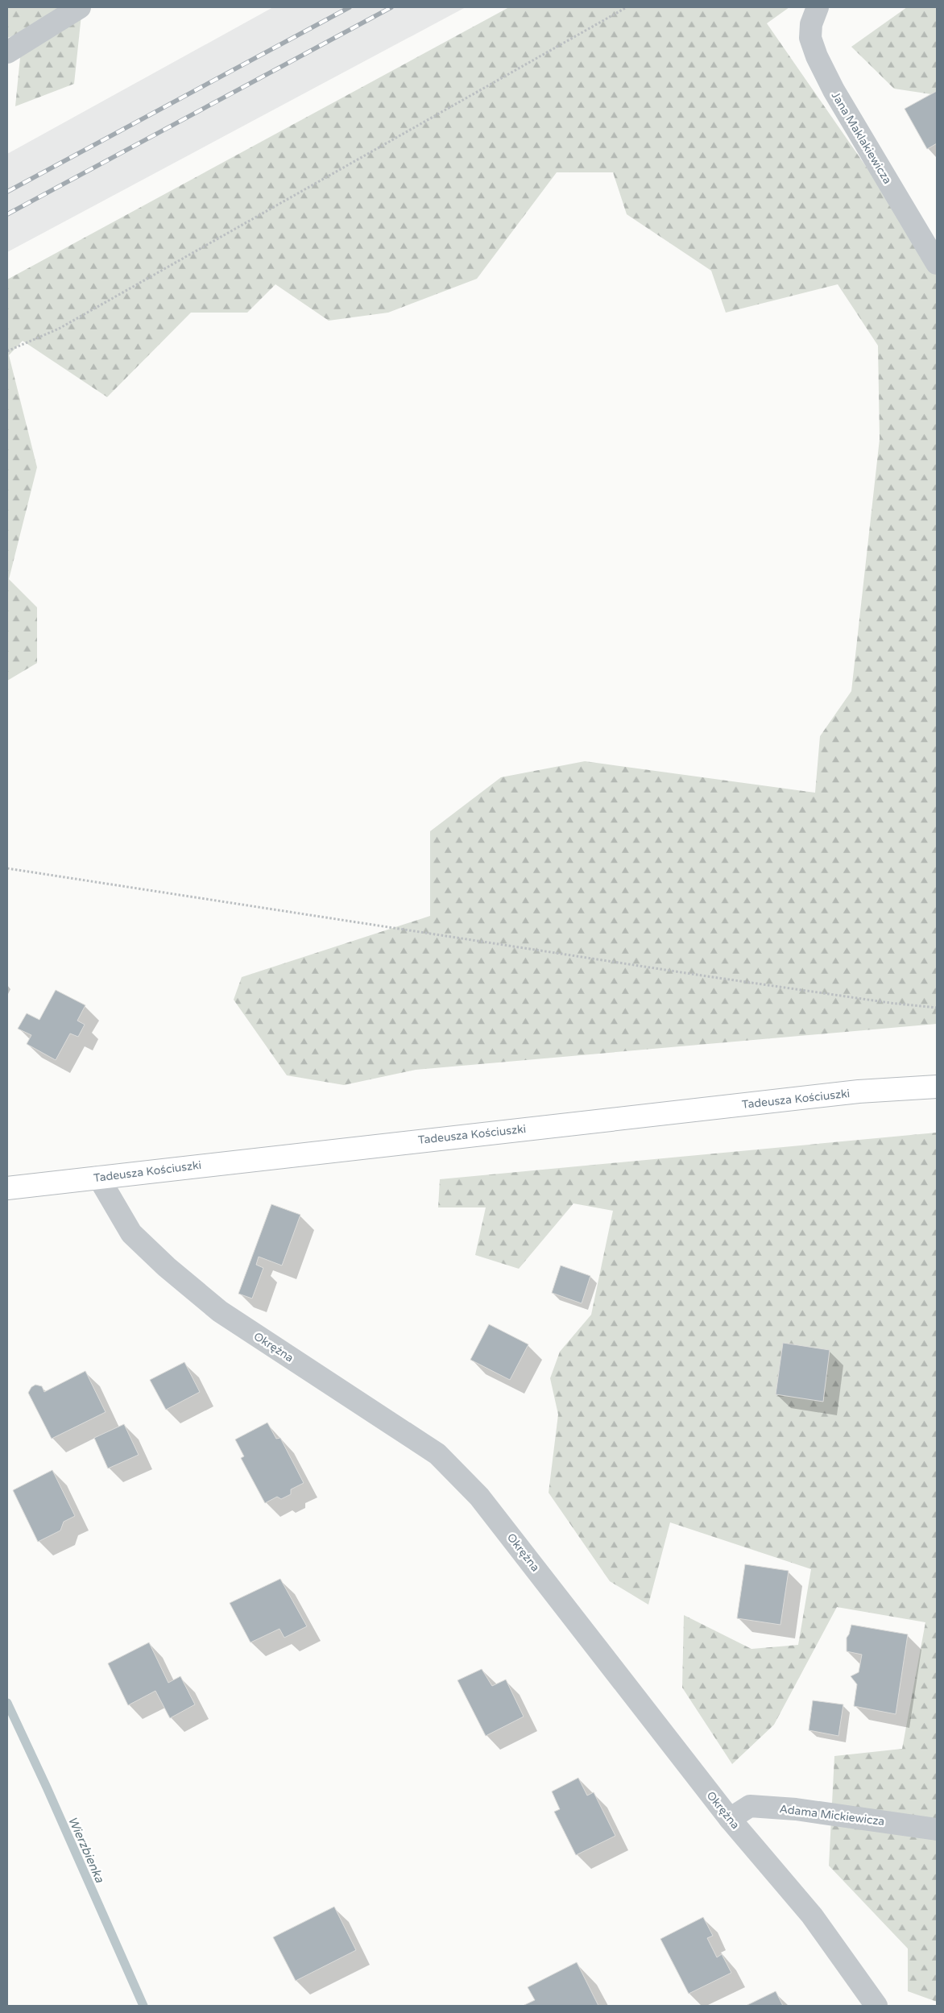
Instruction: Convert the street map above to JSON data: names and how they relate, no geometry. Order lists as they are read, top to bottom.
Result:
{
  "streets": {
    "main road": ["Tadeusza Kościuszki"],
    "street": ["Jana Maklakiewicza", "Okrężna", "Adama Mickiewicza"]
  },
  "crossings": [
    ["Tadeusza Kościuszki", "Okrężna"],
    ["Okrężna", "Adama Mickiewicza"]
  ],
  "water": ["Wierzbienka"]
}
